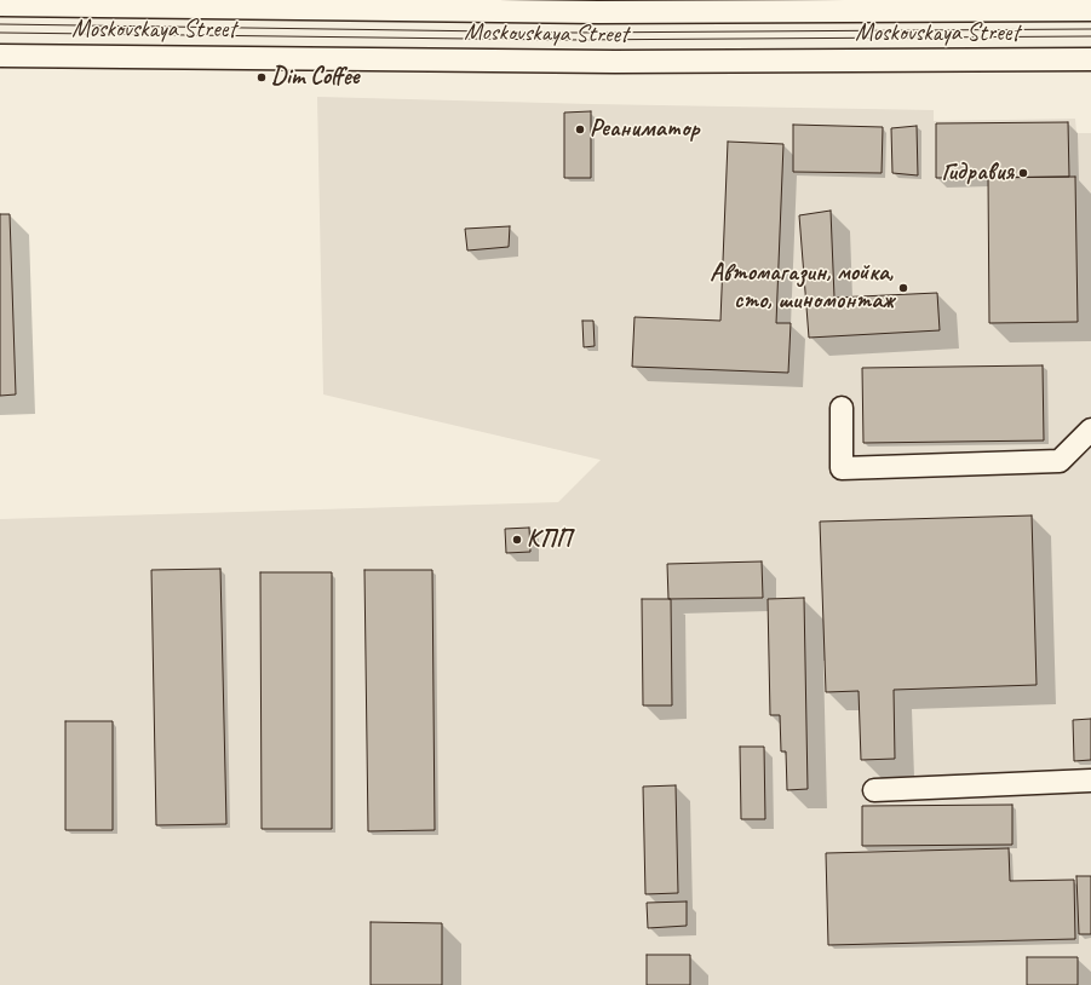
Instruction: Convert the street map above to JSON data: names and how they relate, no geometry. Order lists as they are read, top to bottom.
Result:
{
  "streets": {
    "street": ["Moskovskaya Street"]
  },
  "places": [
    "Dim Coffee",
    "Реаниматор",
    "Гидравия",
    "Автомагазин, мойка, сто, шиномонтаж",
    "КПП"
  ]
}
